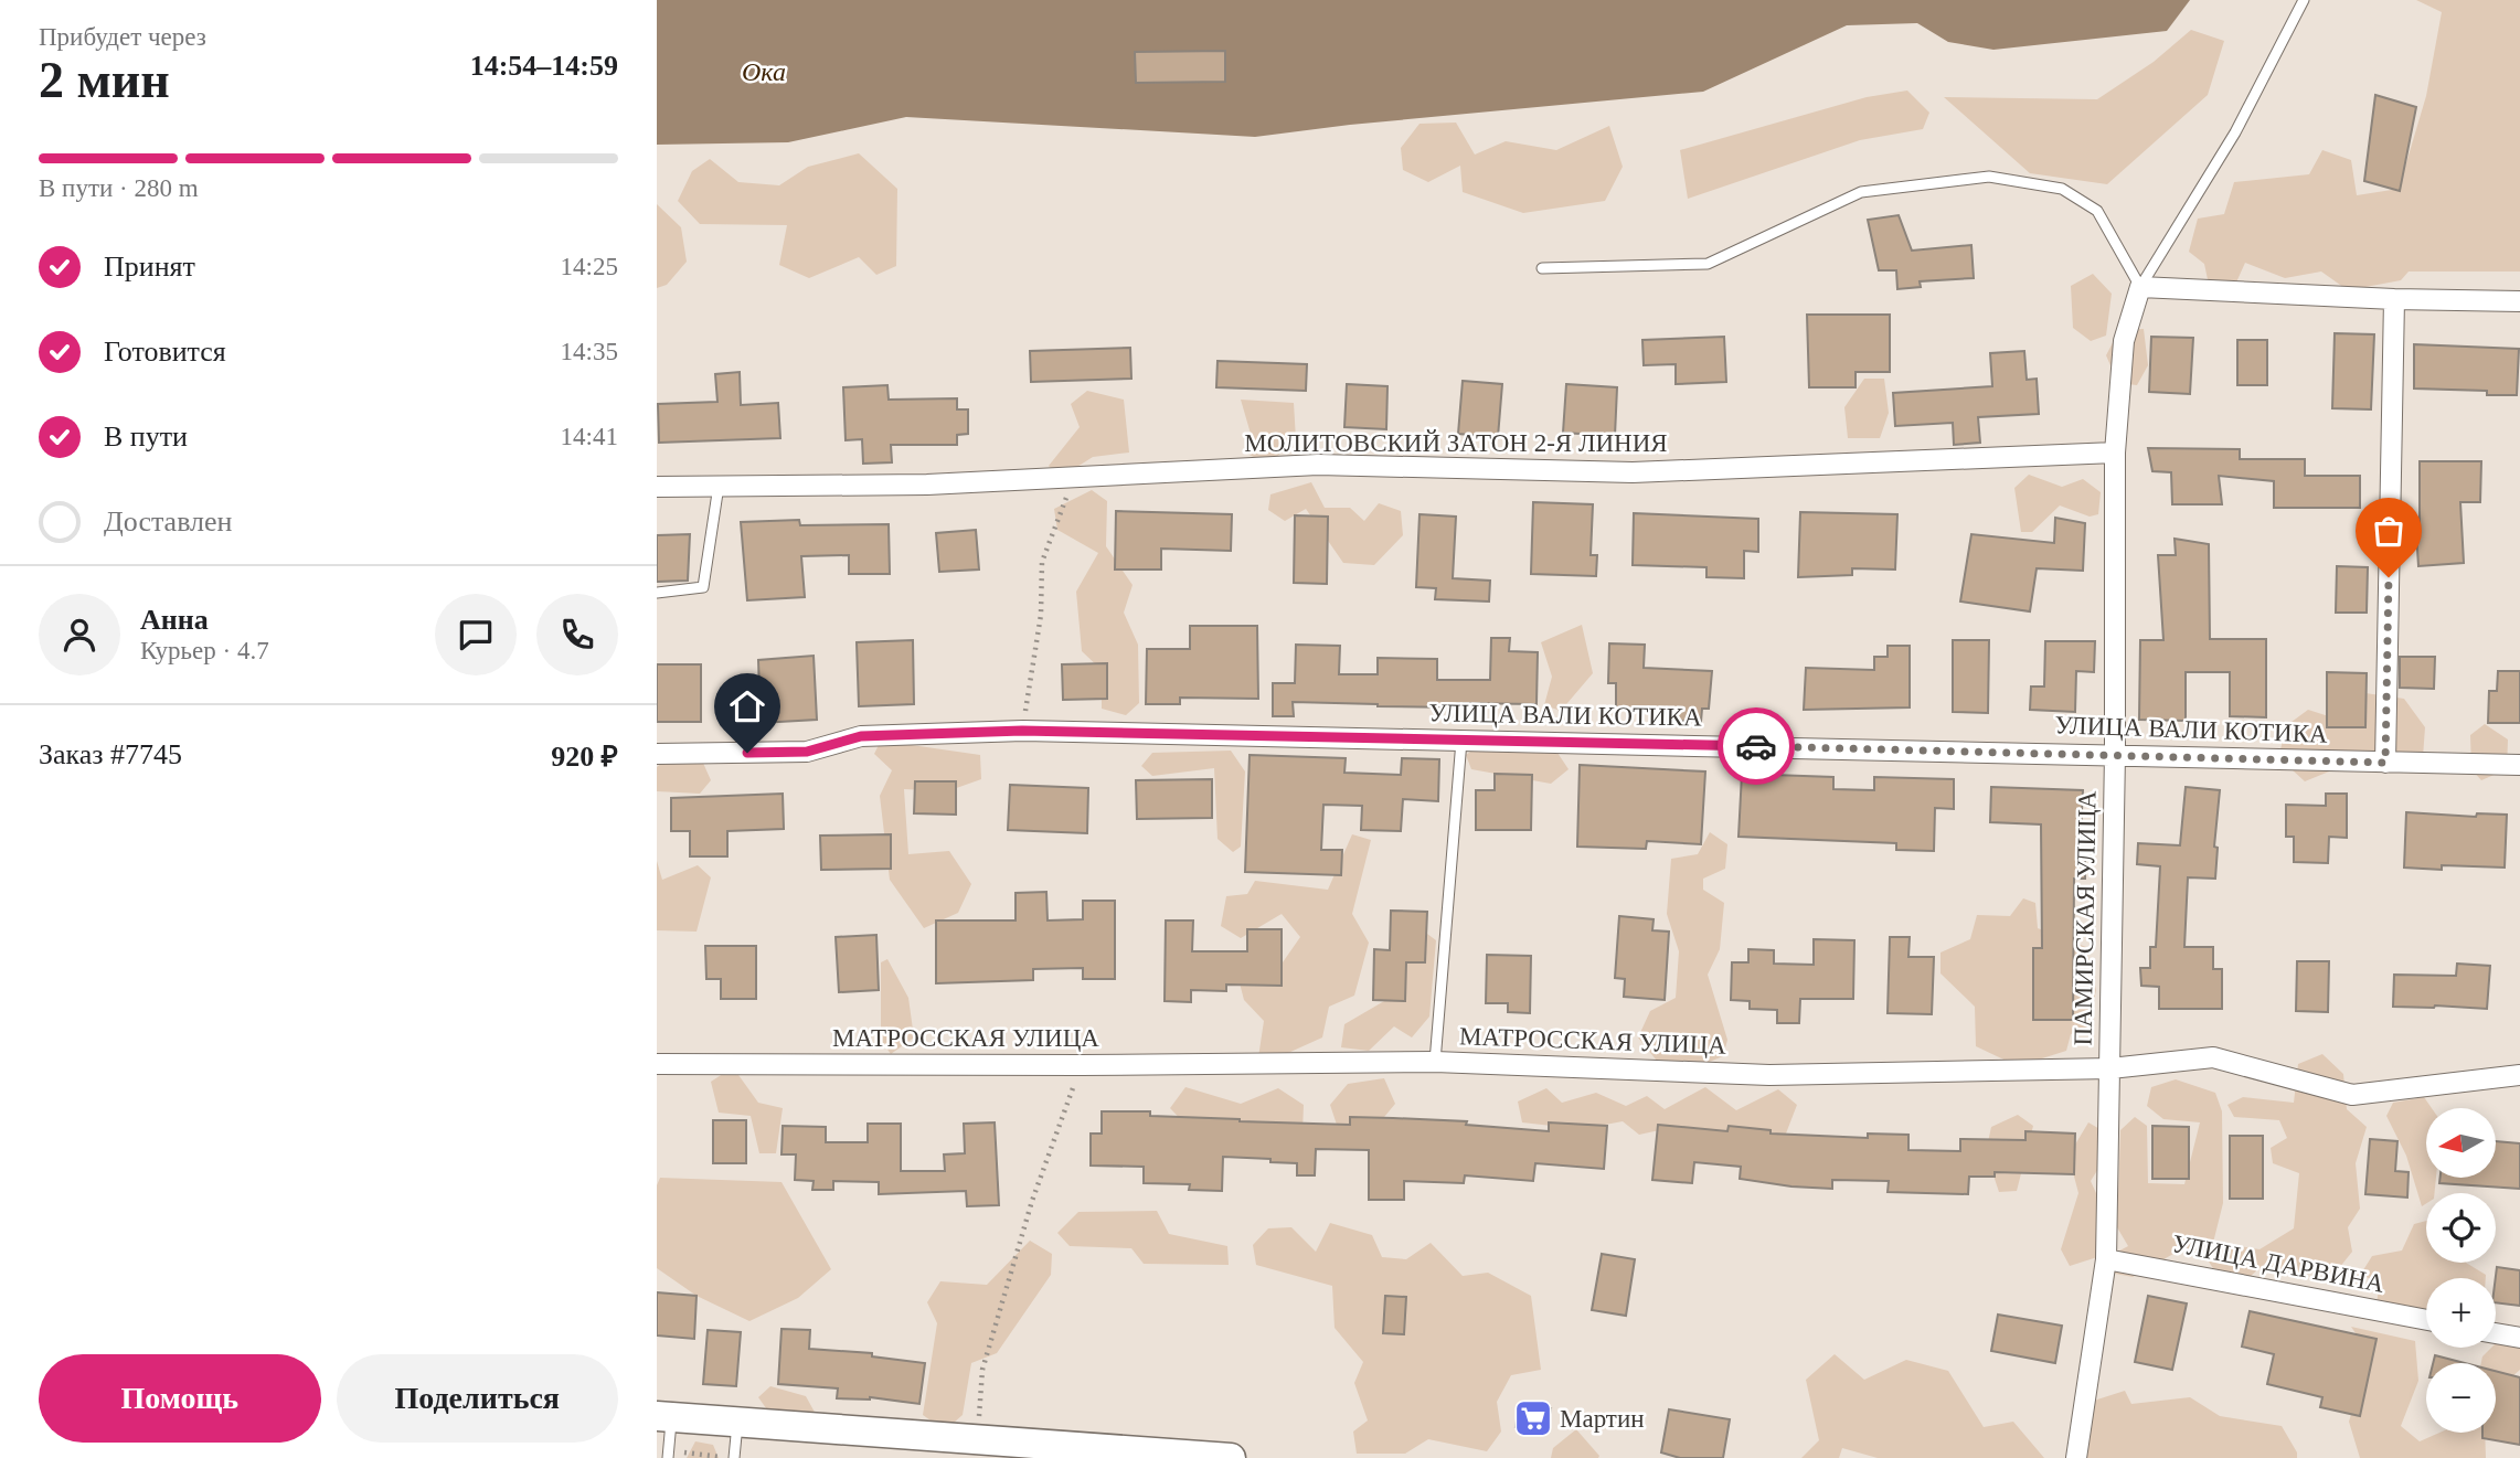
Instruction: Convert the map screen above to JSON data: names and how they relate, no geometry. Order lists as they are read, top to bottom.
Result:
{
  "streets": {
    "street": [
      "МОЛИТОВСКИЙ ЗАТОН 2-Я ЛИНИЯ",
      "УЛИЦА ВАЛИ КОТИКА",
      "ПАМИРСКАЯ УЛИЦА",
      "МАТРОССКАЯ УЛИЦА",
      "УЛИЦА ДАРВИНА"
    ]
  },
  "crossings": [
    ["МОЛИТОВСКИЙ ЗАТОН 2-Я ЛИНИЯ", "ПАМИРСКАЯ УЛИЦА"],
    ["УЛИЦА ВАЛИ КОТИКА", "ПАМИРСКАЯ УЛИЦА"],
    ["ПАМИРСКАЯ УЛИЦА", "МАТРОССКАЯ УЛИЦА"],
    ["ПАМИРСКАЯ УЛИЦА", "УЛИЦА ДАРВИНА"]
  ],
  "water": ["Ока"],
  "places": {
    "supermarket": ["Мартин"]
  },
  "north": "left",
  "page": {
    "heading": ["2 мин", "Прибудет через", "14:54–14:59"],
    "panel": [
      "Анна",
      "Курьер · 4.7",
      "Заказ #7745",
      "920 ₽"
    ],
    "bar": "В пути · 280 m",
    "list": [
      ["Принят", "14:25"],
      ["Готовится", "14:35"],
      ["В пути", "14:41"],
      "Доставлен"
    ],
    "map_buttons": ["+", "−"],
    "buttons": ["Помощь", "Поделиться"]
  }
}
